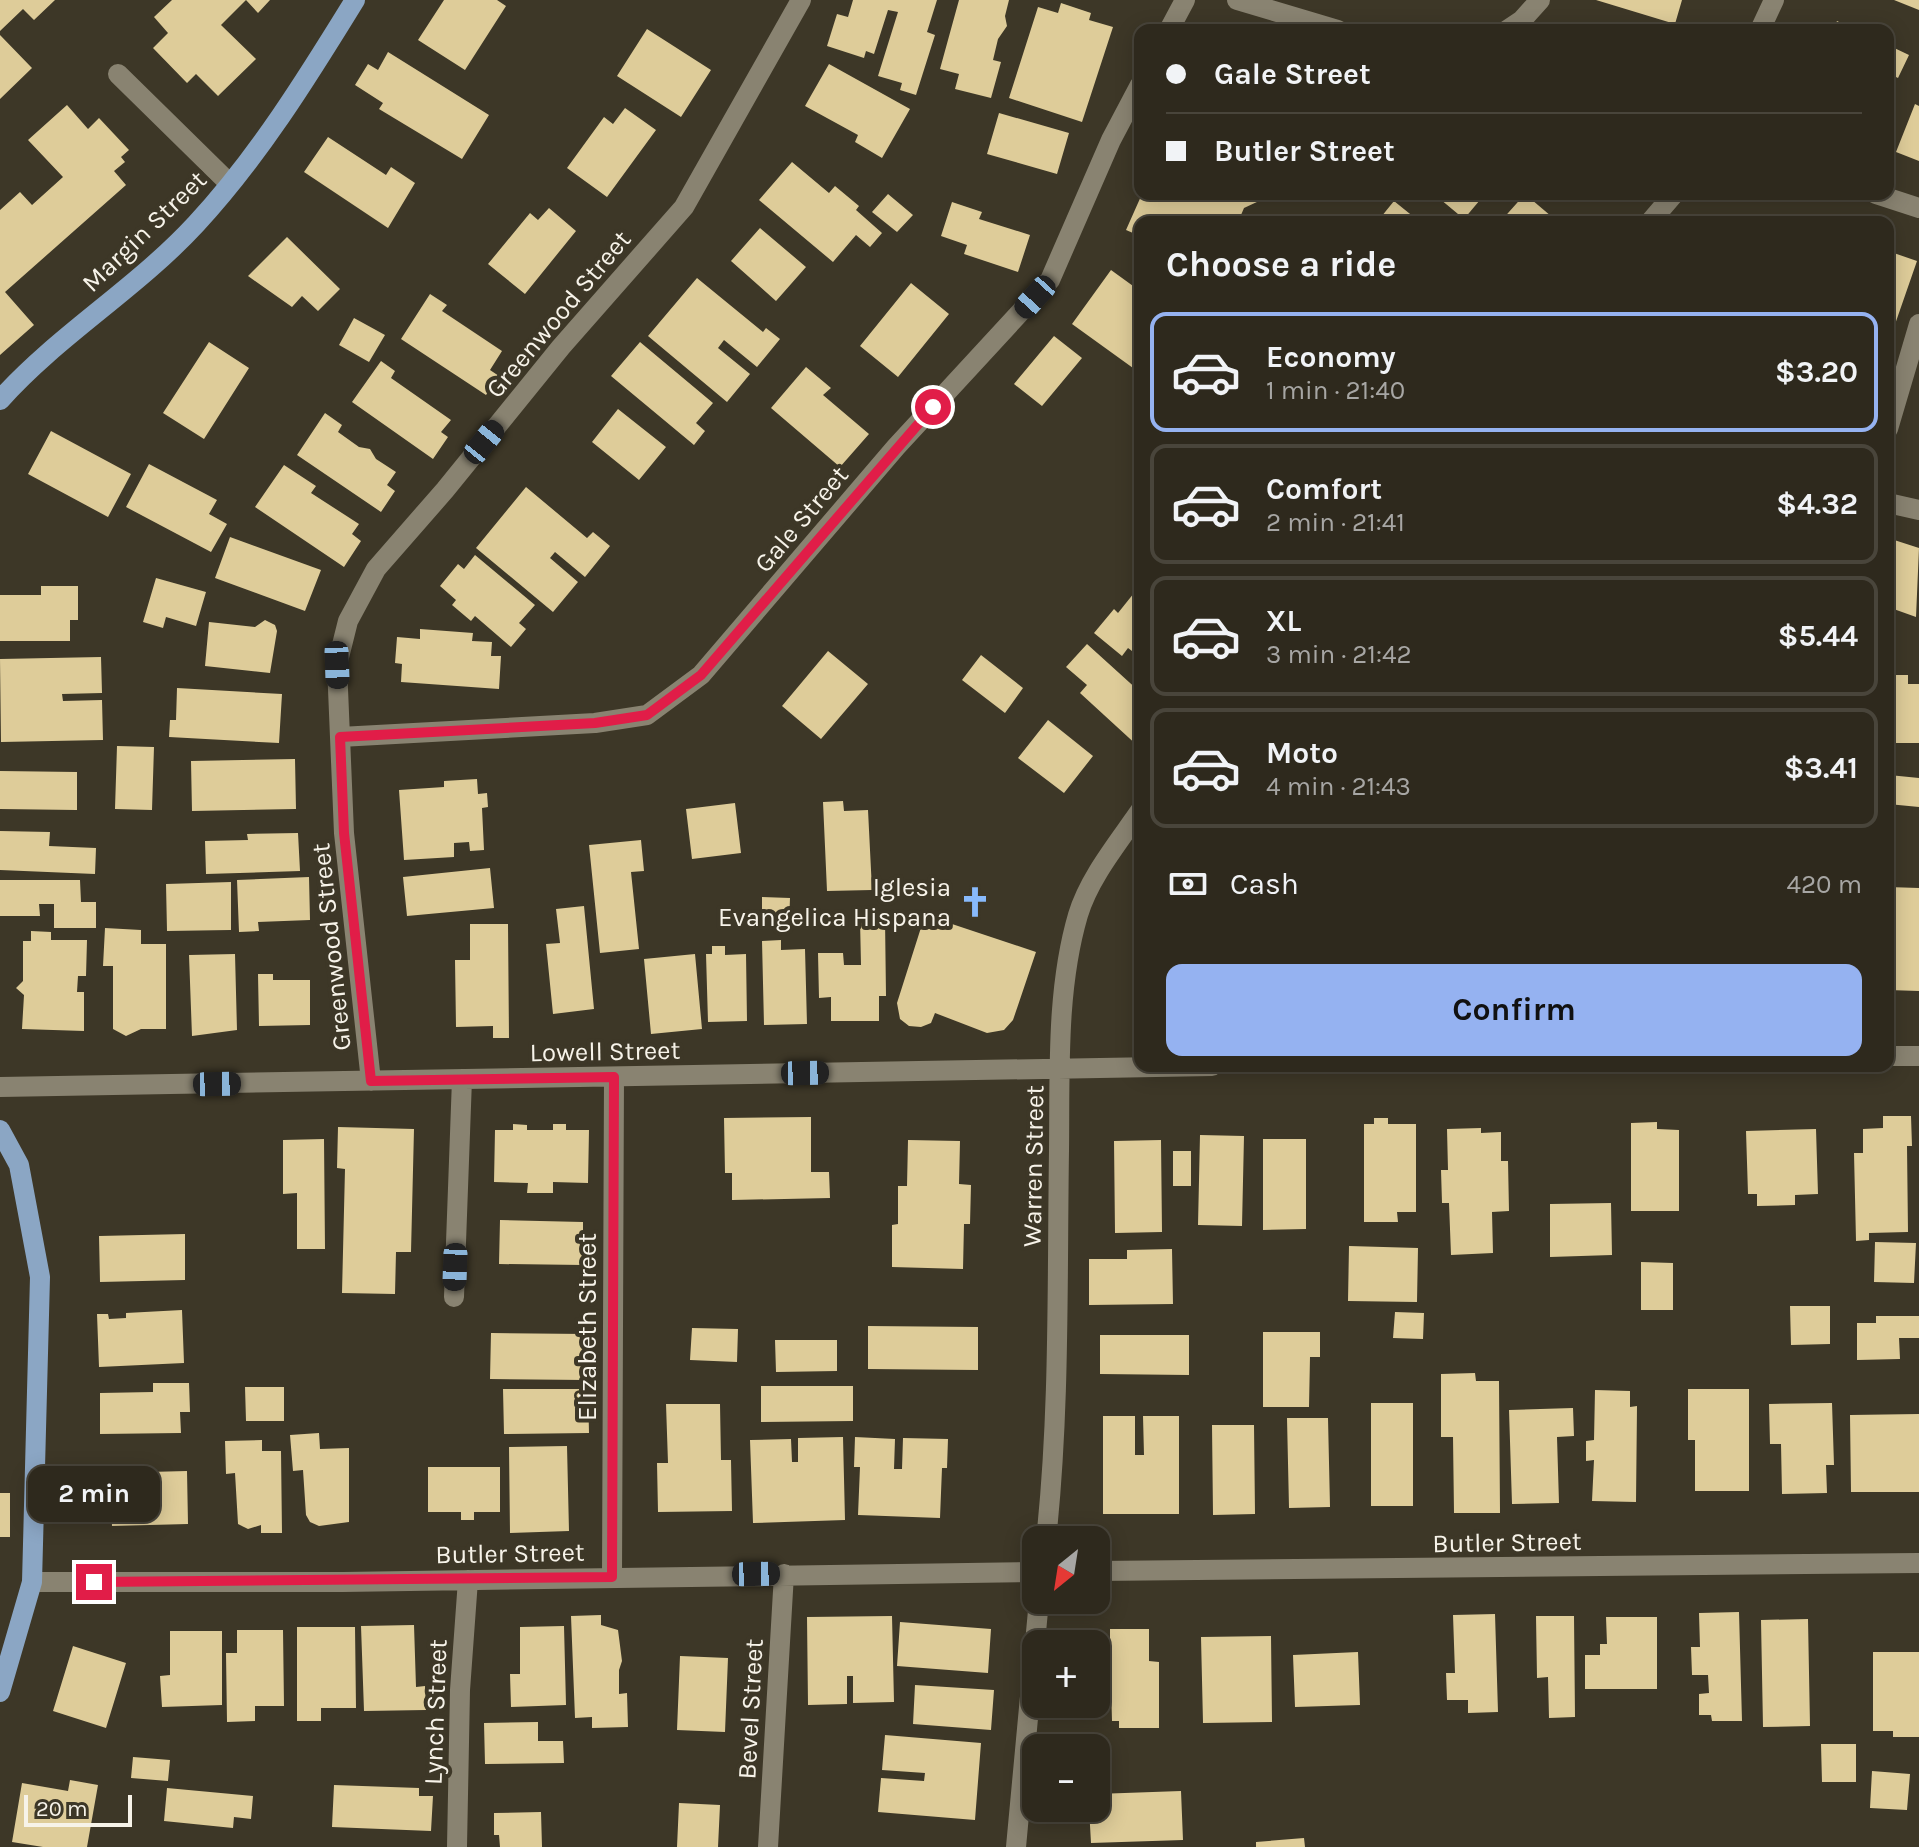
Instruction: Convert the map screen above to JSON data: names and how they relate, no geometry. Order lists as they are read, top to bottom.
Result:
{
  "streets": {
    "main road": ["Margin Street"],
    "street": [
      "Greenwood Street",
      "Gale Street",
      "Lowell Street",
      "Warren Street",
      "Elizabeth Street",
      "Butler Street",
      "Bevel Street",
      "Lynch Street"
    ]
  },
  "crossings": [
    ["Greenwood Street", "Gale Street"],
    ["Greenwood Street", "Lowell Street"],
    ["Lowell Street", "Warren Street"],
    ["Lowell Street", "Elizabeth Street"],
    ["Elizabeth Street", "Butler Street"],
    ["Butler Street", "Bevel Street"],
    ["Butler Street", "Lynch Street"]
  ],
  "places": {
    "church": ["Iglesia Evangelica Hispana"]
  },
  "scale_bar": "20 m",
  "north": "bottom left",
  "page": {
    "banner": ["Gale Street", "Butler Street"],
    "heading": "Choose a ride",
    "list": [
      {
        "name": "Economy",
        "note": "1 min · 21:40",
        "value": "$3.20"
      },
      {
        "name": "Comfort",
        "note": "2 min · 21:41",
        "value": "$4.32"
      },
      {
        "name": "XL",
        "note": "3 min · 21:42",
        "value": "$5.44"
      },
      {
        "name": "Moto",
        "note": "4 min · 21:43",
        "value": "$3.41"
      }
    ],
    "pay": ["Cash", "420 m"],
    "buttons": "Confirm",
    "bubble": "2 min",
    "map_buttons": ["+", "−"],
    "scale": "20 m"
  }
}
